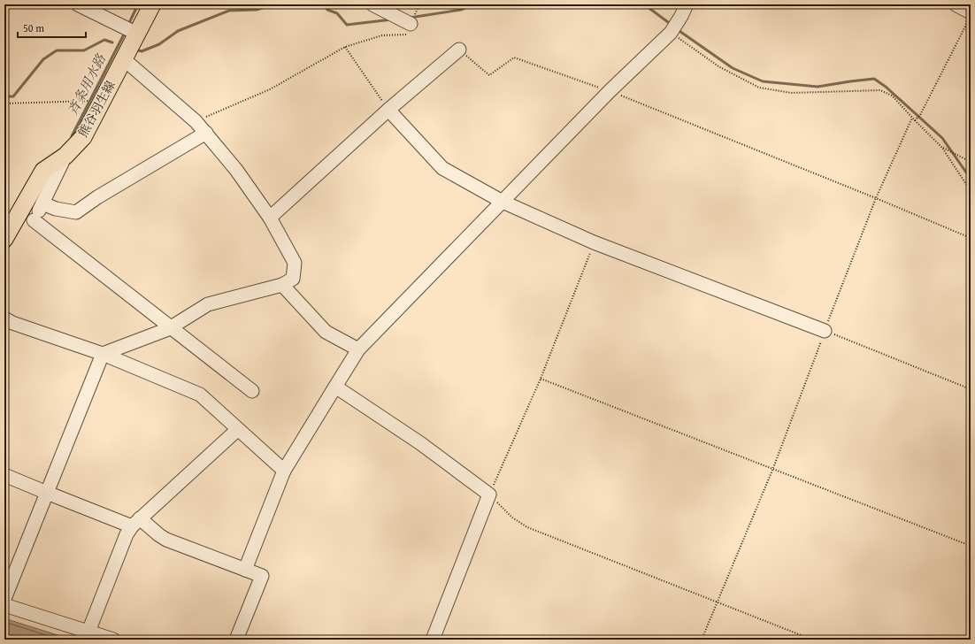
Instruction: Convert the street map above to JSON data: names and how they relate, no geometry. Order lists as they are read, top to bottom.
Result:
{
  "streets": {
    "main road": ["熊谷羽生線"]
  },
  "water": ["斉条用水路"],
  "scale_bar": "50 m"
}
